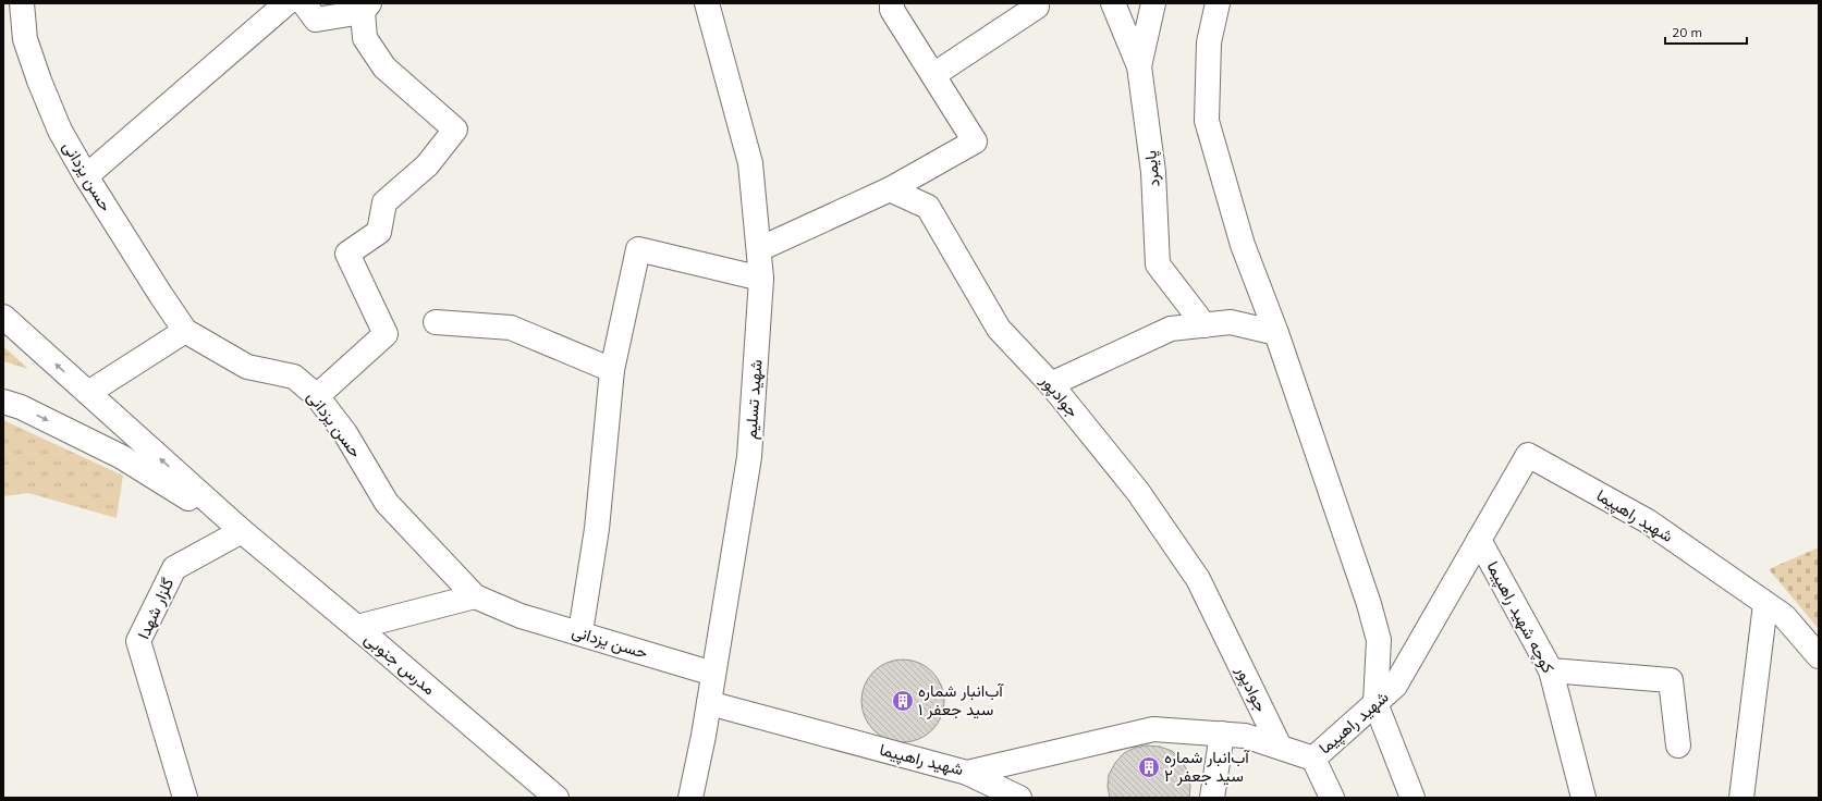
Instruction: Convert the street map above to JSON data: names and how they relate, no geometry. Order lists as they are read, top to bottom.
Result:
{
  "streets": {
    "street": [
      "پایمرد",
      "حسن یزدانی",
      "جوادپور",
      "شهید تسلیم",
      "شهید راهپیما",
      "گلزار شهدا",
      "کوچه شهید راهپیما",
      "مدرس جنوبی"
    ]
  },
  "crossings": [
    ["حسن یزدانی", "شهید تسلیم"],
    ["جوادپور", "شهید راهپیما"],
    ["شهید تسلیم", "شهید راهپیما"],
    ["شهید راهپیما", "کوچه شهید راهپیما"],
    ["گلزار شهدا", "مدرس جنوبی"]
  ],
  "places": {
    "building": ["آب‌انبار شماره ۱ سید جعفر", "آب‌انبار شماره ۲ سید جعفر"]
  },
  "scale_bar": "20 m"
}
